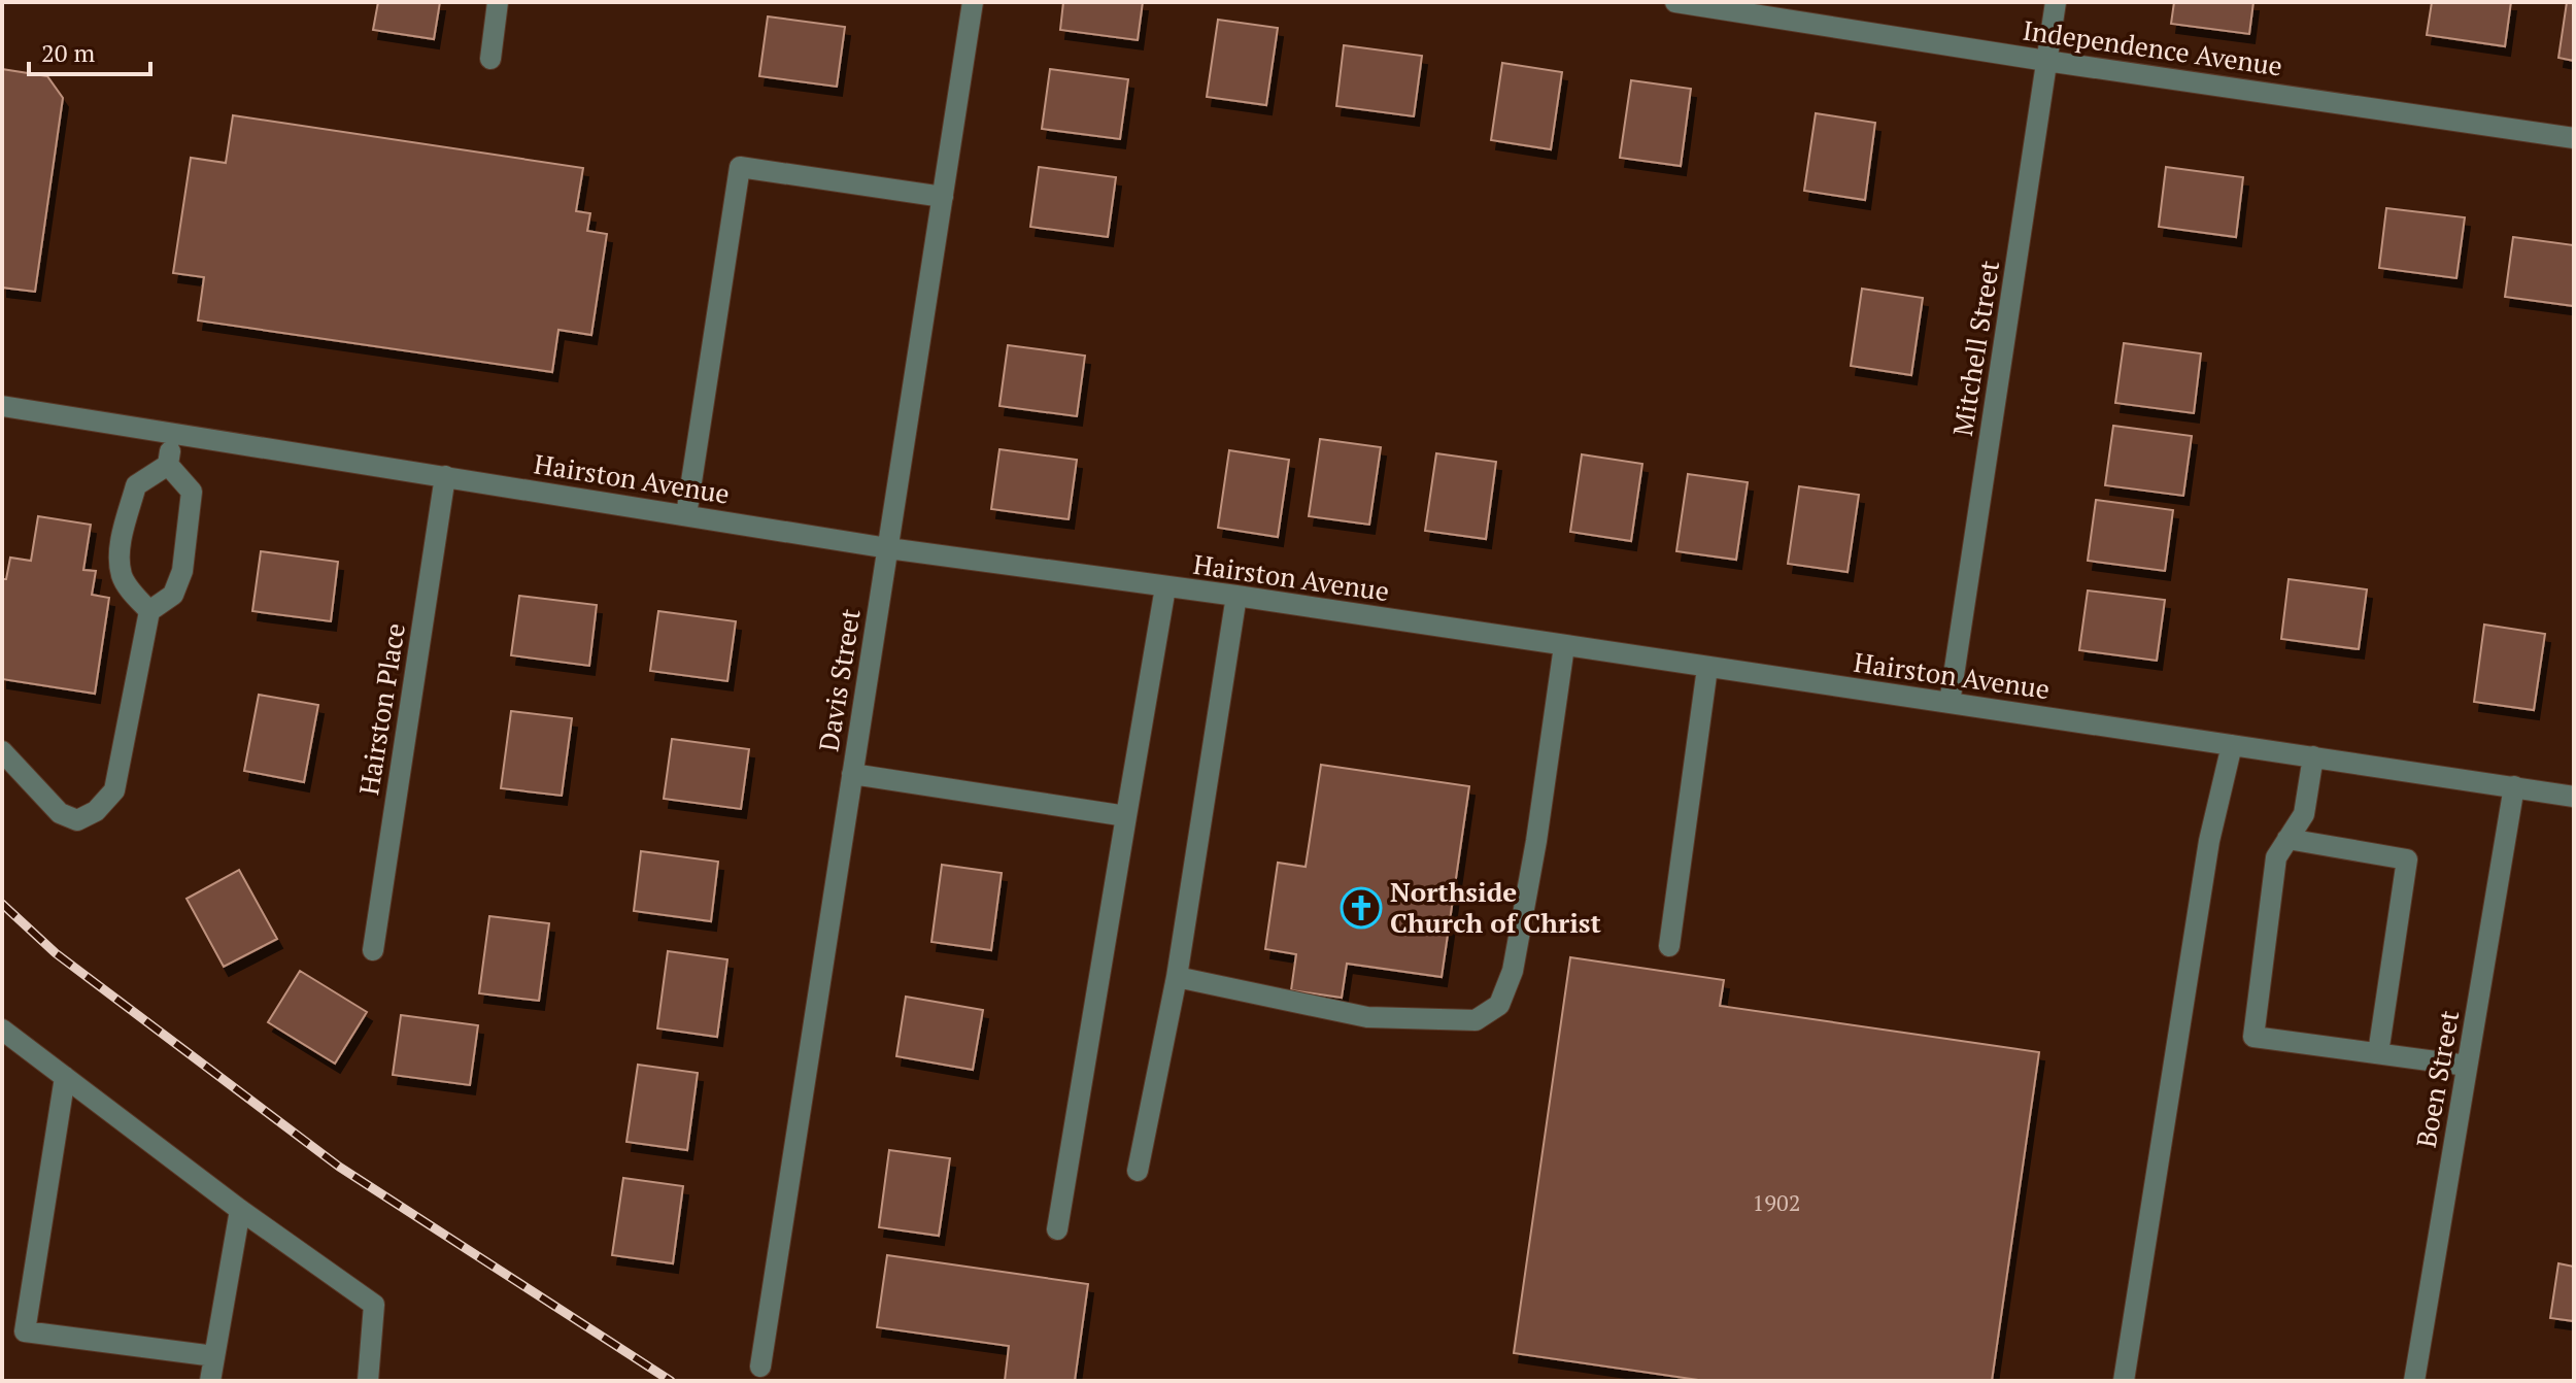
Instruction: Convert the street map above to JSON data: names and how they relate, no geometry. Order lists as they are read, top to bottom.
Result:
{
  "streets": {
    "street": [
      "Independence Avenue",
      "Mitchell Street",
      "Hairston Avenue",
      "Davis Street",
      "Hairston Place",
      "Boen Street"
    ]
  },
  "crossings": [
    ["Independence Avenue", "Mitchell Street"],
    ["Mitchell Street", "Hairston Avenue"],
    ["Hairston Avenue", "Davis Street"],
    ["Hairston Avenue", "Hairston Place"],
    ["Hairston Avenue", "Boen Street"]
  ],
  "places": {
    "church": ["Northside Church of Christ"]
  },
  "house_numbers": ["1902"],
  "scale_bar": "20 m"
}
